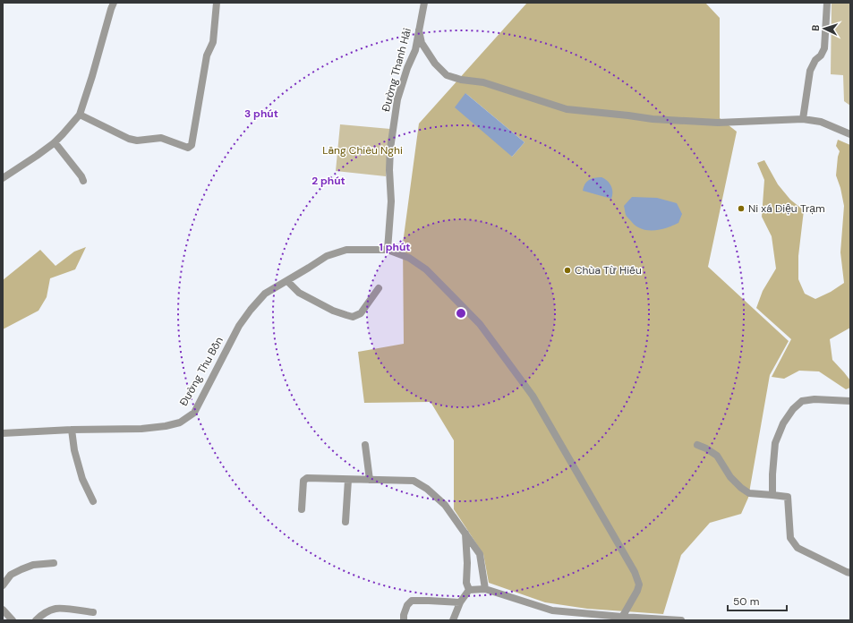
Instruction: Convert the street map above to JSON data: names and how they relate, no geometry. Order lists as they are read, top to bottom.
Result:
{
  "streets": {
    "street": ["Đường Thanh Hải", "Đường Thu Bồn"]
  },
  "crossings": [
    ["Đường Thanh Hải", "Đường Thu Bồn"]
  ],
  "parks": ["Lăng Chiêu Nghi"],
  "places": ["Ni xá Diệu Trạm", "Chùa Từ Hiếu"],
  "scale_bar": "50 m",
  "north": "left",
  "rings": ["3 phút", "2 phút", "1 phút"]
}
